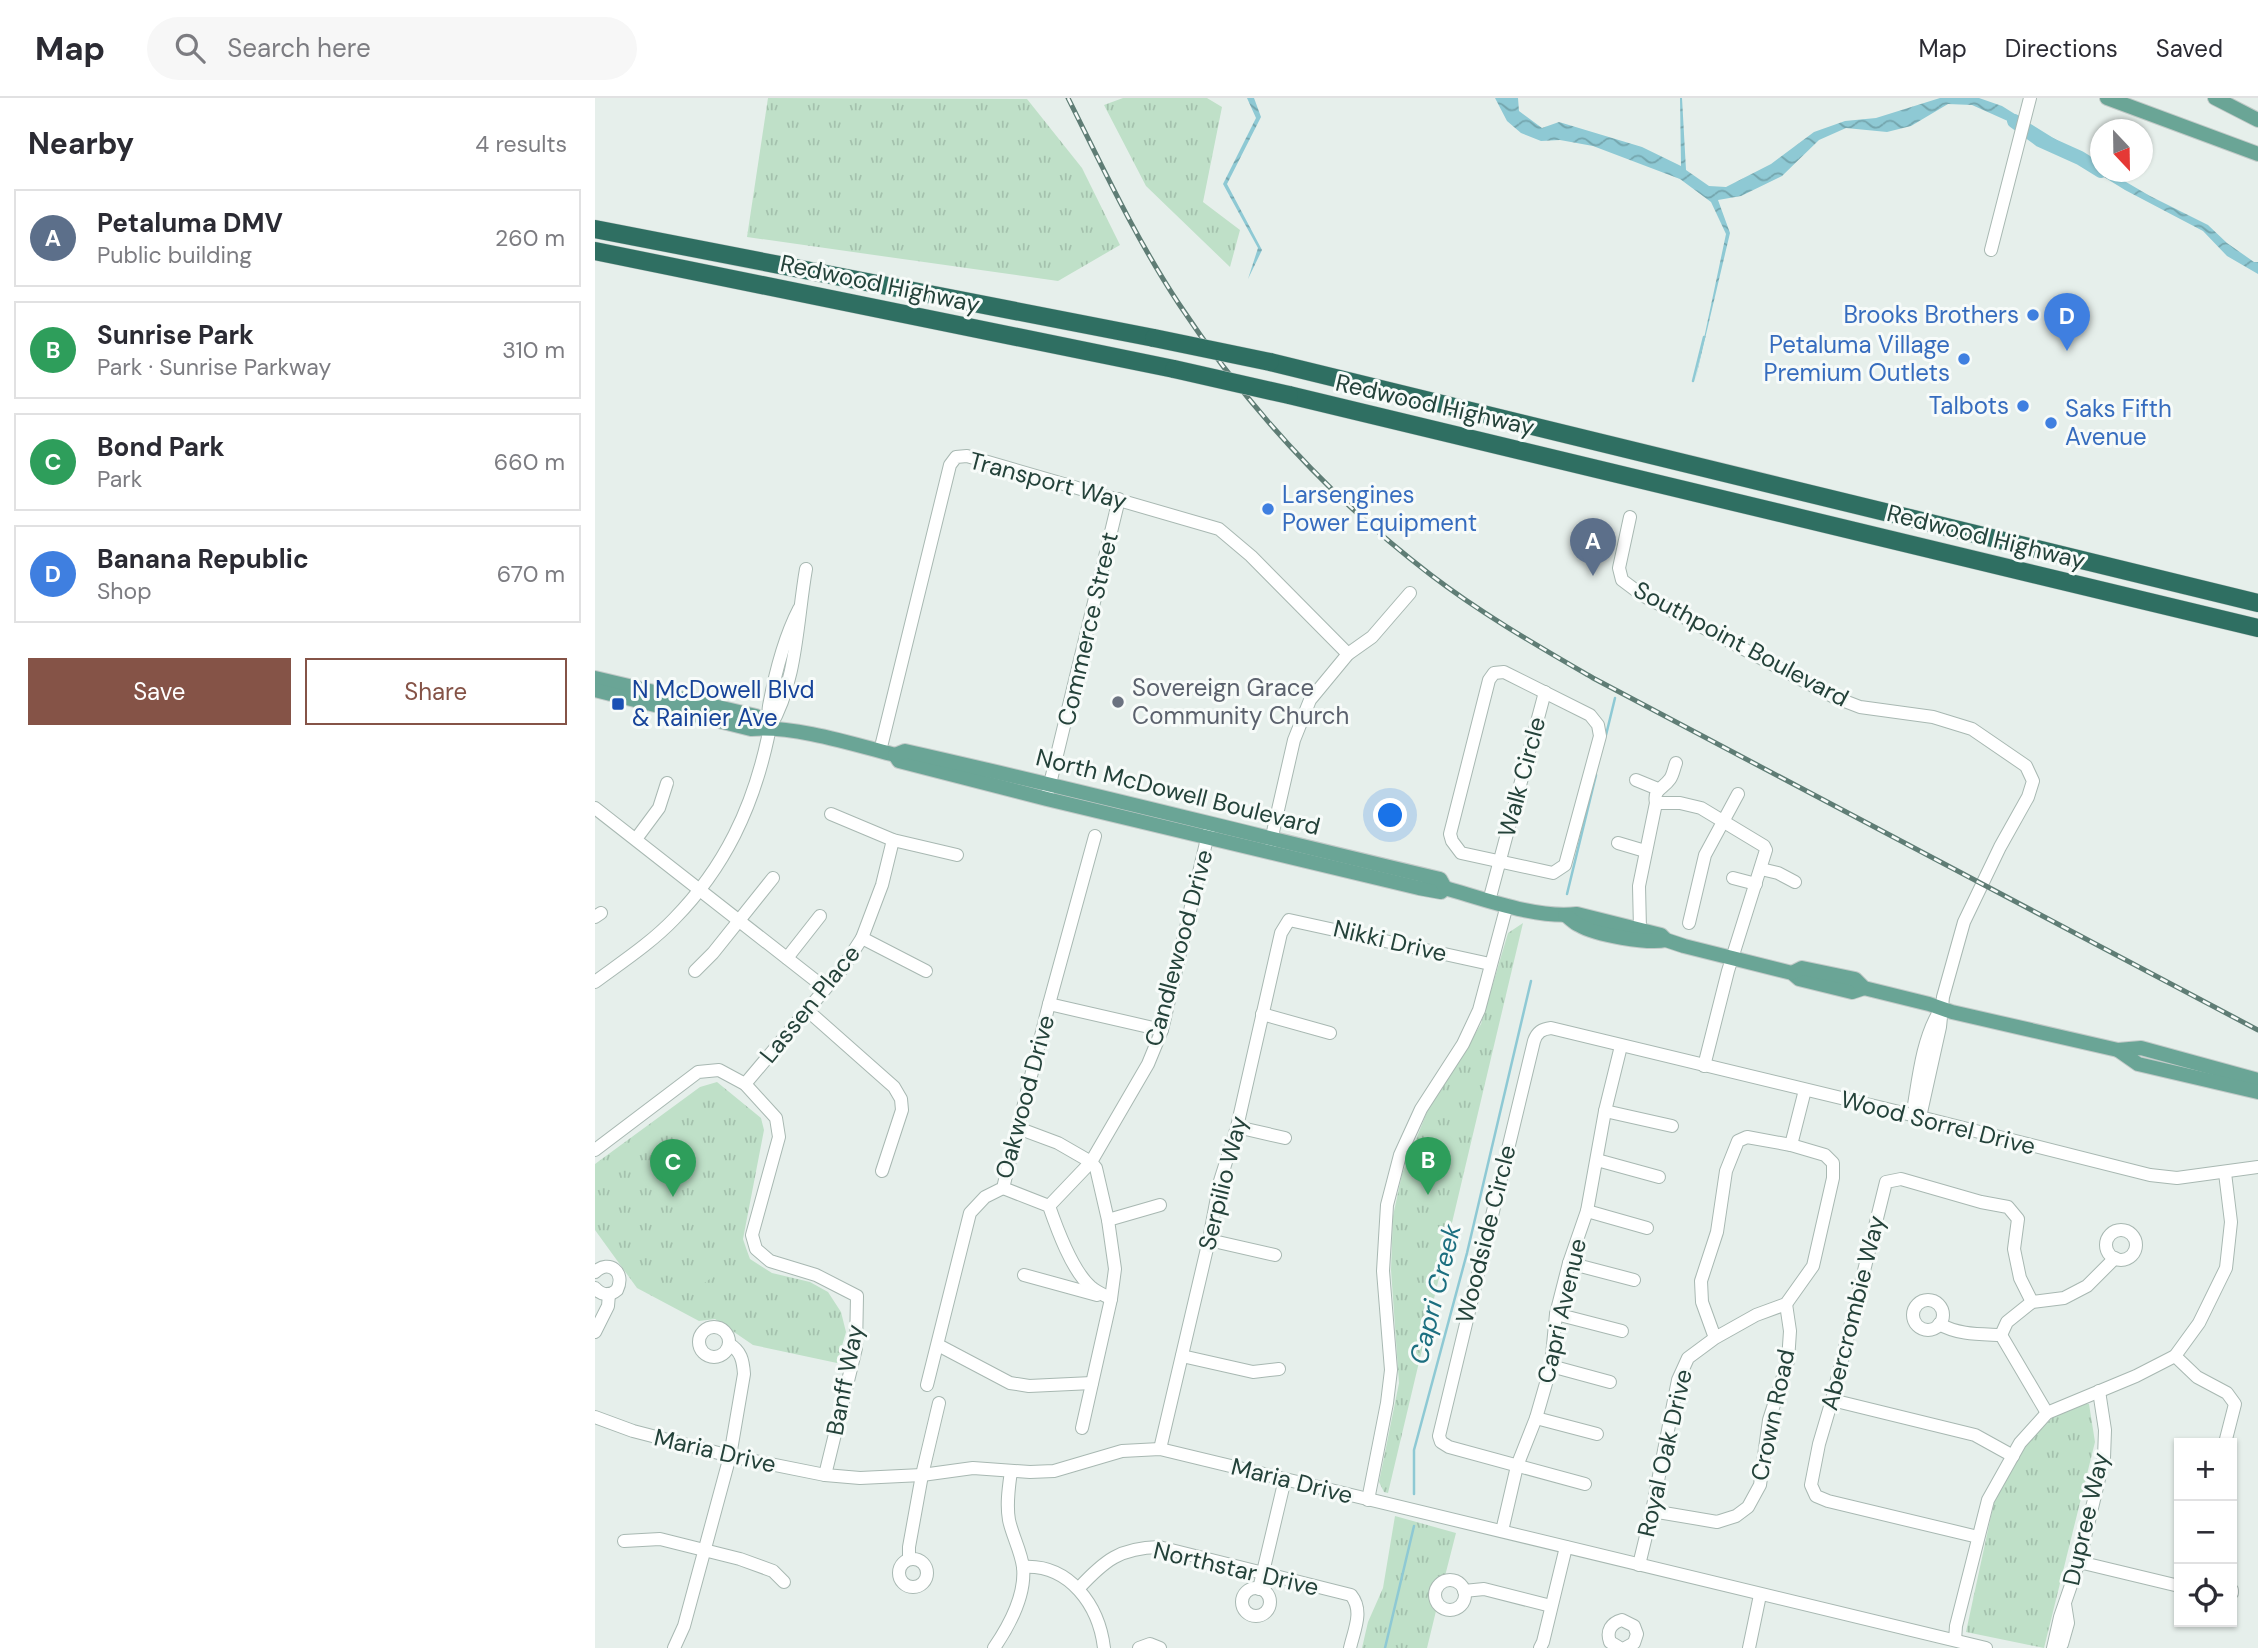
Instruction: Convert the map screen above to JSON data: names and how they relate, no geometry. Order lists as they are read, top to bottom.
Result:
{
  "streets": {
    "highway": ["Redwood Highway"],
    "main road": ["North McDowell Boulevard"],
    "street": [
      "Transport Way",
      "Commerce Street",
      "Southpoint Boulevard",
      "Walk Circle",
      "Nikki Drive",
      "Candlewood Drive",
      "Lassen Place",
      "Oakwood Drive",
      "Wood Sorrel Drive",
      "Serpilio Way",
      "Woodside Circle",
      "Capri Avenue",
      "Abercrombie Way",
      "Banff Way",
      "Crown Road",
      "Maria Drive",
      "Royal Oak Drive",
      "Dupree Way",
      "Northstar Drive"
    ]
  },
  "crossings": [
    ["Transport Way", "Commerce Street"],
    ["Transport Way", "North McDowell Boulevard"],
    ["Commerce Street", "North McDowell Boulevard"],
    ["Southpoint Boulevard", "North McDowell Boulevard"],
    ["Southpoint Boulevard", "Wood Sorrel Drive"],
    ["Walk Circle", "North McDowell Boulevard"],
    ["North McDowell Boulevard", "Candlewood Drive"],
    ["Nikki Drive", "Serpilio Way"],
    ["Lassen Place", "Banff Way"],
    ["Wood Sorrel Drive", "Woodside Circle"],
    ["Wood Sorrel Drive", "Capri Avenue"],
    ["Serpilio Way", "Maria Drive"],
    ["Woodside Circle", "Capri Avenue"],
    ["Capri Avenue", "Maria Drive"],
    ["Banff Way", "Maria Drive"],
    ["Crown Road", "Royal Oak Drive"],
    ["Maria Drive", "Royal Oak Drive"]
  ],
  "water": ["Capri Creek"],
  "places": {
    "other": [
      "Brooks Brothers",
      "Petaluma Village Premium Outlets",
      "Talbots",
      "Saks Fifth Avenue",
      "Larsengines Power Equipment",
      "Sovereign Grace Community Church"
    ],
    "transit": ["N McDowell Blvd & Rainier Ave"]
  },
  "north": "bottom",
  "page": {
    "header": "Map",
    "search": "Search here",
    "nav": ["Map", "Directions", "Saved"],
    "heading": ["Nearby", "4 results"],
    "list": [
      {
        "mark": "A",
        "name": "Petaluma DMV",
        "note": "Public building",
        "value": "260 m"
      },
      {
        "mark": "B",
        "name": "Sunrise Park",
        "note": "Park · Sunrise Parkway",
        "value": "310 m"
      },
      {
        "mark": "C",
        "name": "Bond Park",
        "note": "Park",
        "value": "660 m"
      },
      {
        "mark": "D",
        "name": "Banana Republic",
        "note": "Shop",
        "value": "670 m"
      }
    ],
    "pins": [
      "D",
      "A",
      "B",
      "C"
    ],
    "buttons": ["Save", "Share"],
    "map_buttons": ["+", "−"]
  }
}
